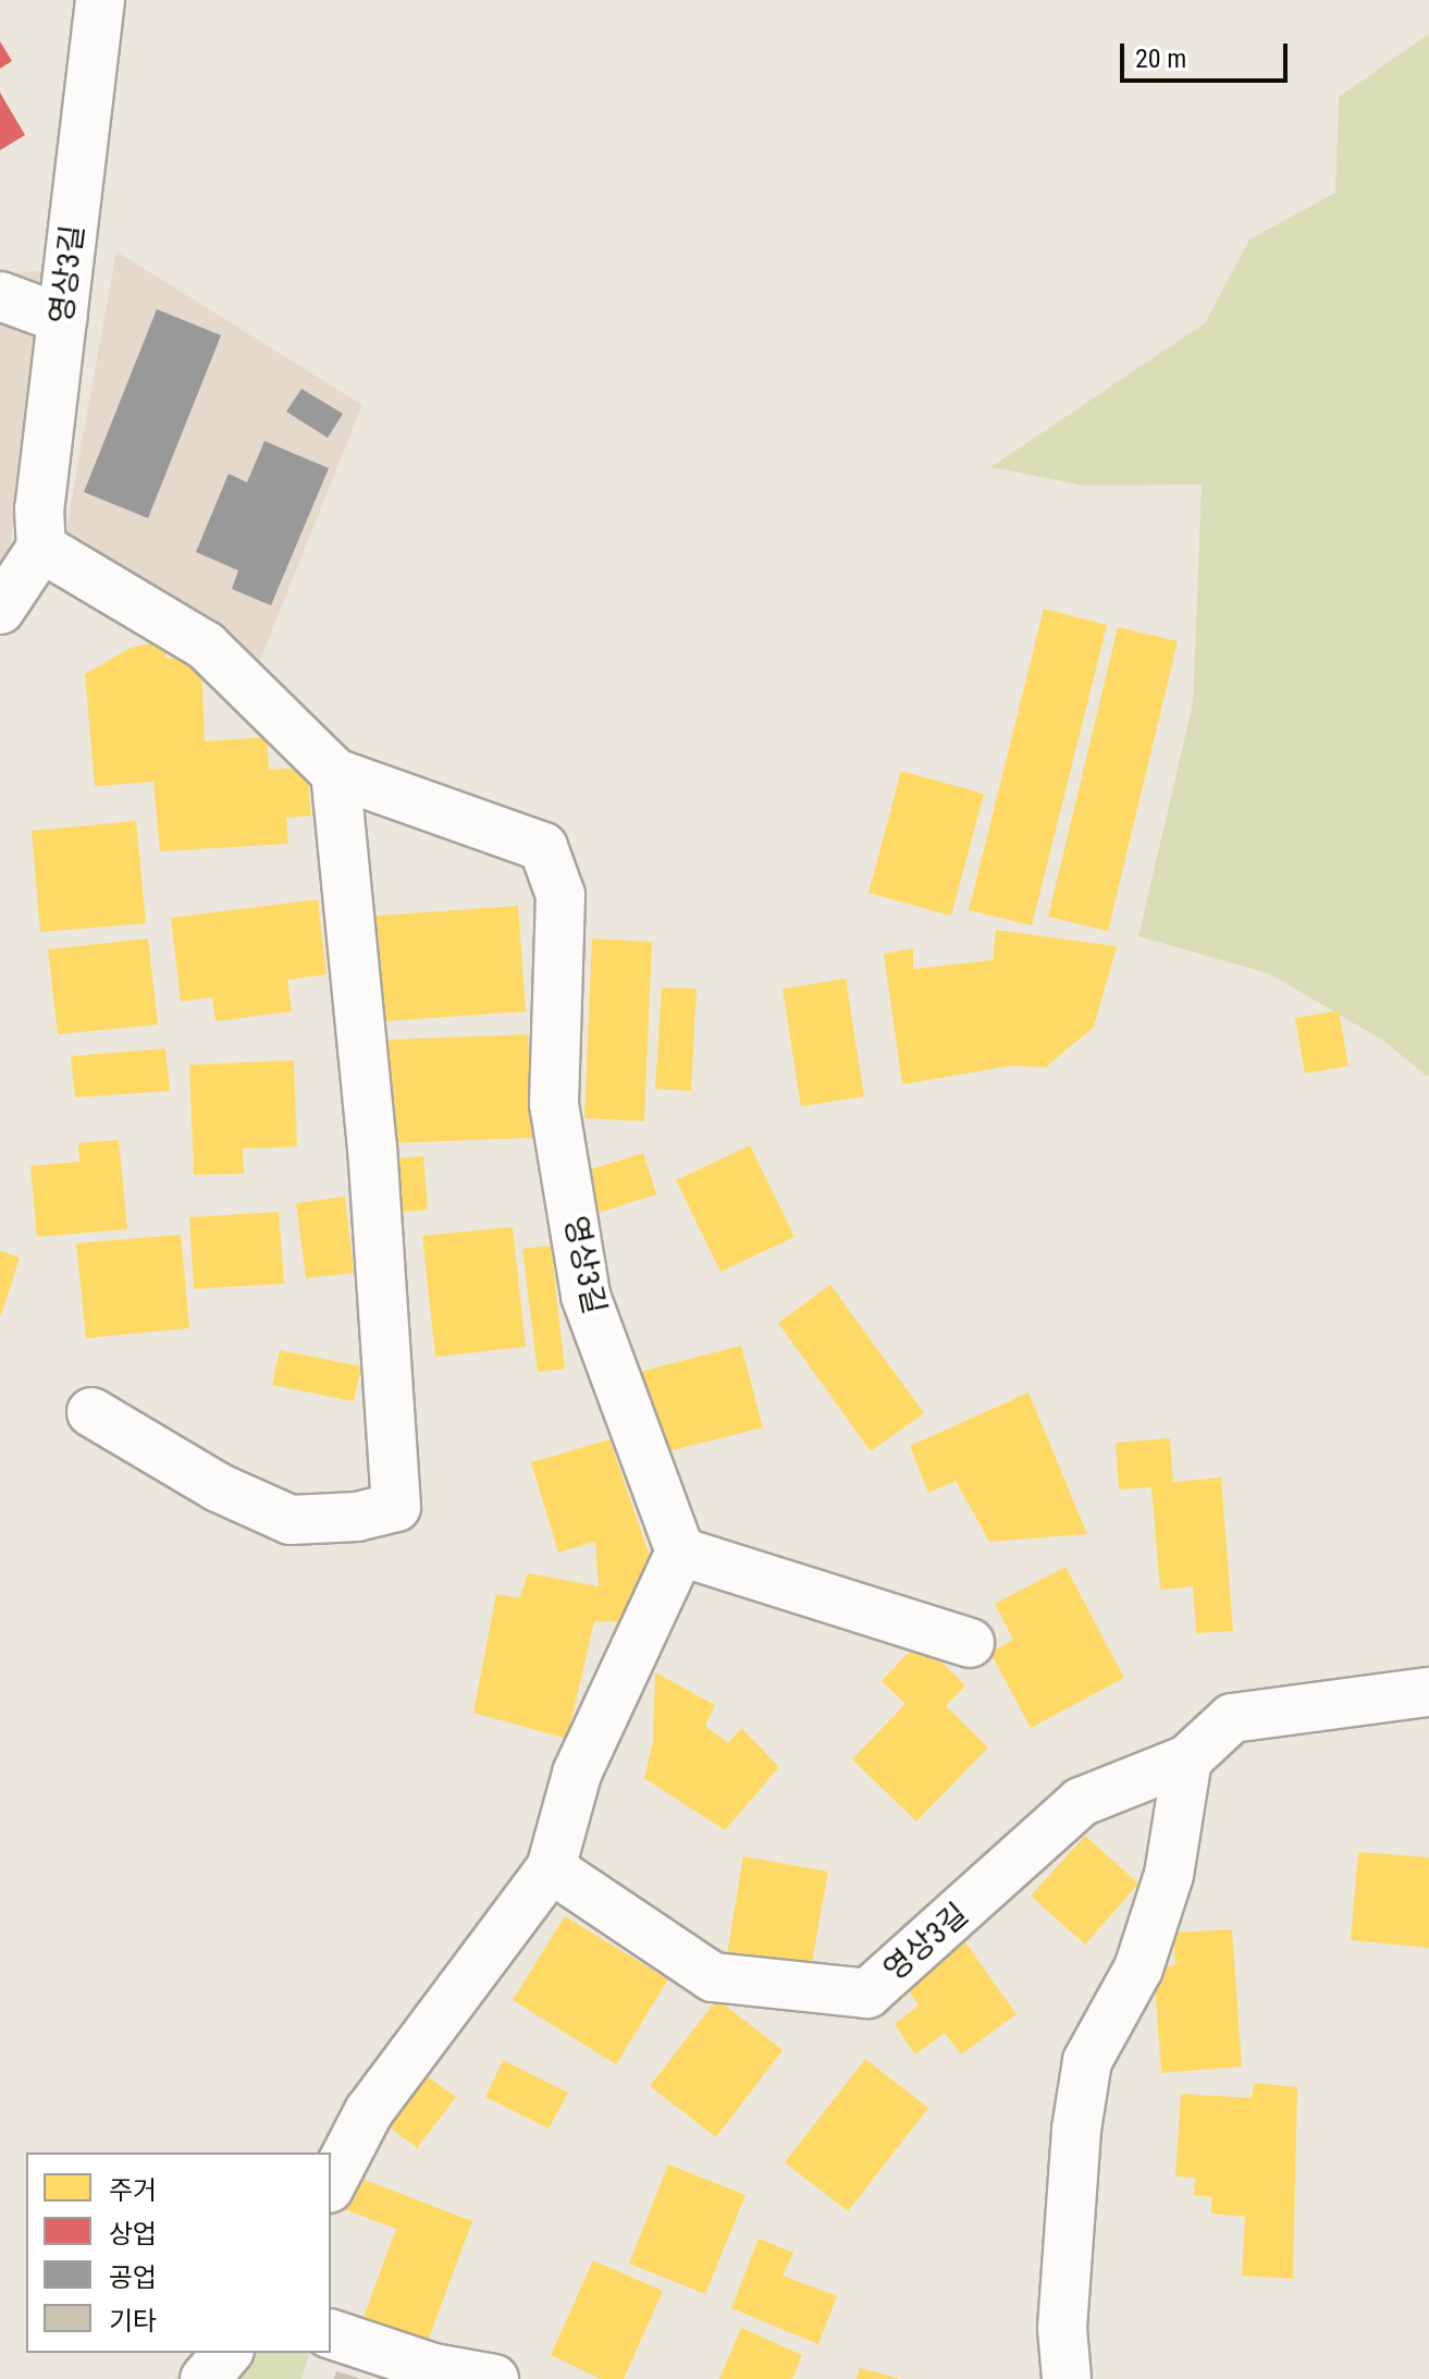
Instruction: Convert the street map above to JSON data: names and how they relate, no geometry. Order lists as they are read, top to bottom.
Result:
{
  "streets": {
    "street": ["영상3길"]
  },
  "legend": [
    "주거",
    "상업",
    "공업",
    "기타"
  ],
  "scale_bar": "20 m"
}
